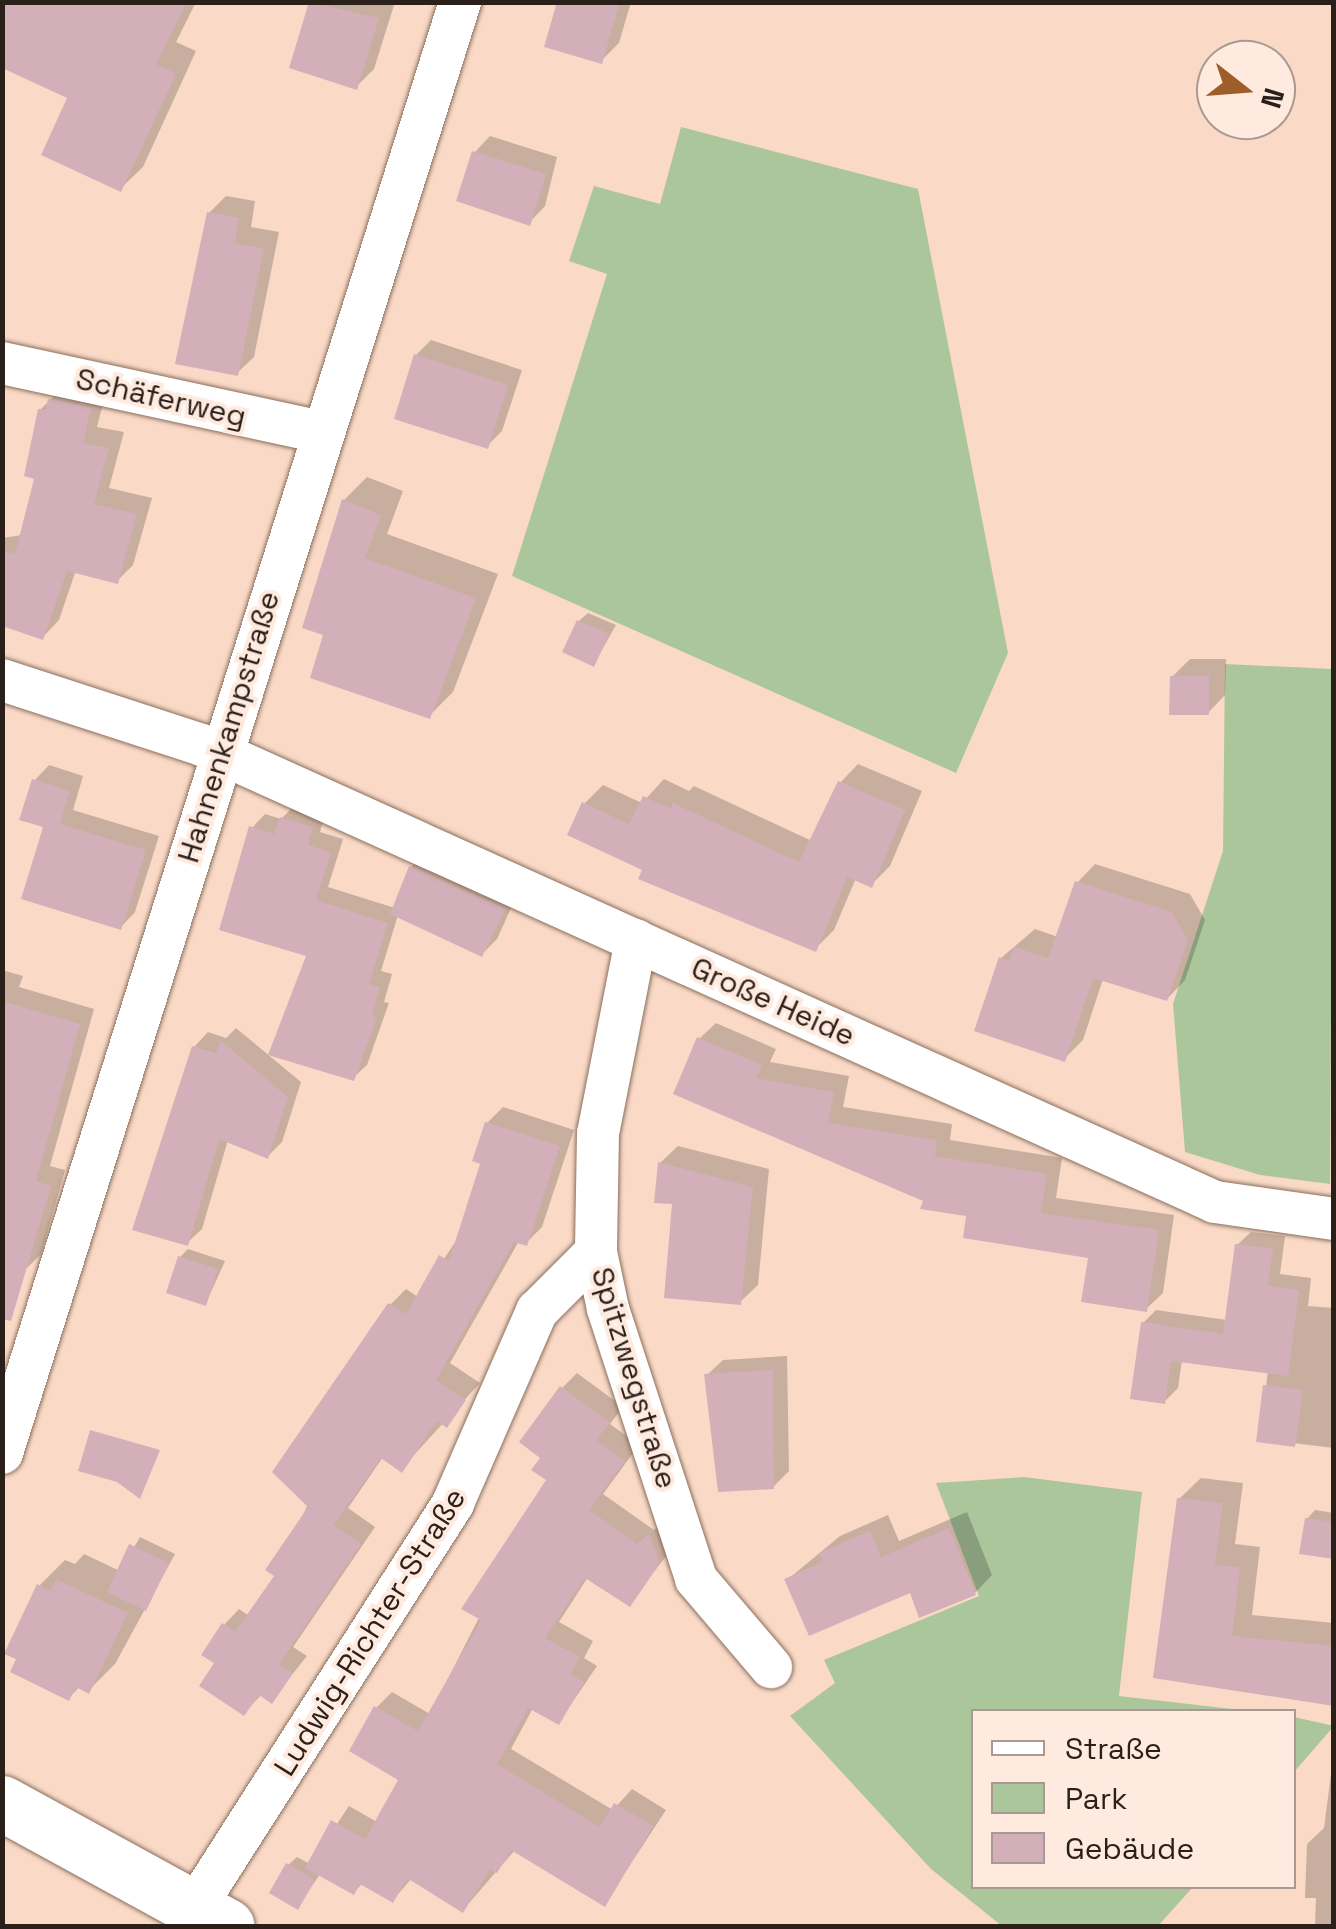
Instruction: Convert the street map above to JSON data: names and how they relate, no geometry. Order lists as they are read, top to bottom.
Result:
{
  "streets": {
    "street": [
      "Schäferweg",
      "Hahnenkampstraße",
      "Große Heide",
      "Spitzwegstraße",
      "Ludwig-Richter-Straße"
    ]
  },
  "crossings": [
    ["Schäferweg", "Hahnenkampstraße"],
    ["Hahnenkampstraße", "Große Heide"],
    ["Große Heide", "Spitzwegstraße"],
    ["Spitzwegstraße", "Ludwig-Richter-Straße"]
  ],
  "legend": ["Straße", "Park", "Gebäude"],
  "north": "right"
}
